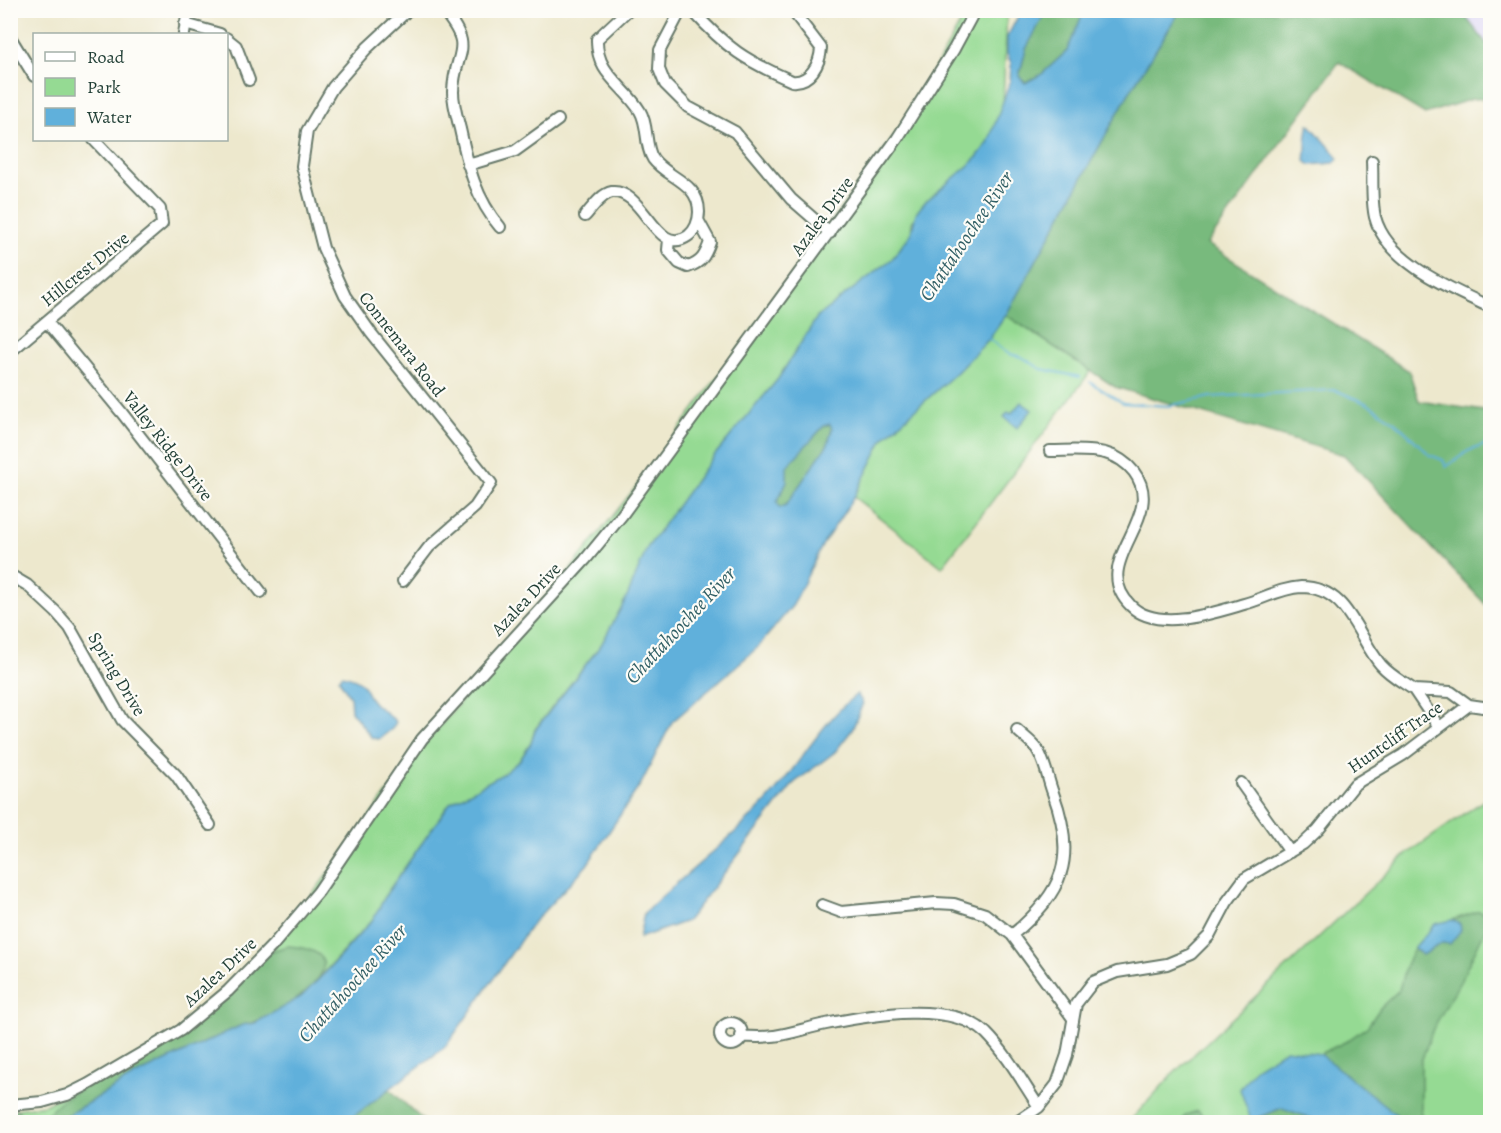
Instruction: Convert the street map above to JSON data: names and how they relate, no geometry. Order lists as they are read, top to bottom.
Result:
{
  "streets": {
    "street": [
      "Azalea Drive",
      "Hillcrest Drive",
      "Connemara Road",
      "Valley Ridge Drive",
      "Spring Drive",
      "Huntcliff Trace"
    ]
  },
  "crossings": [
    ["Hillcrest Drive", "Valley Ridge Drive"]
  ],
  "water": ["Chattahoochee River"],
  "legend": ["Road", "Park", "Water"]
}
